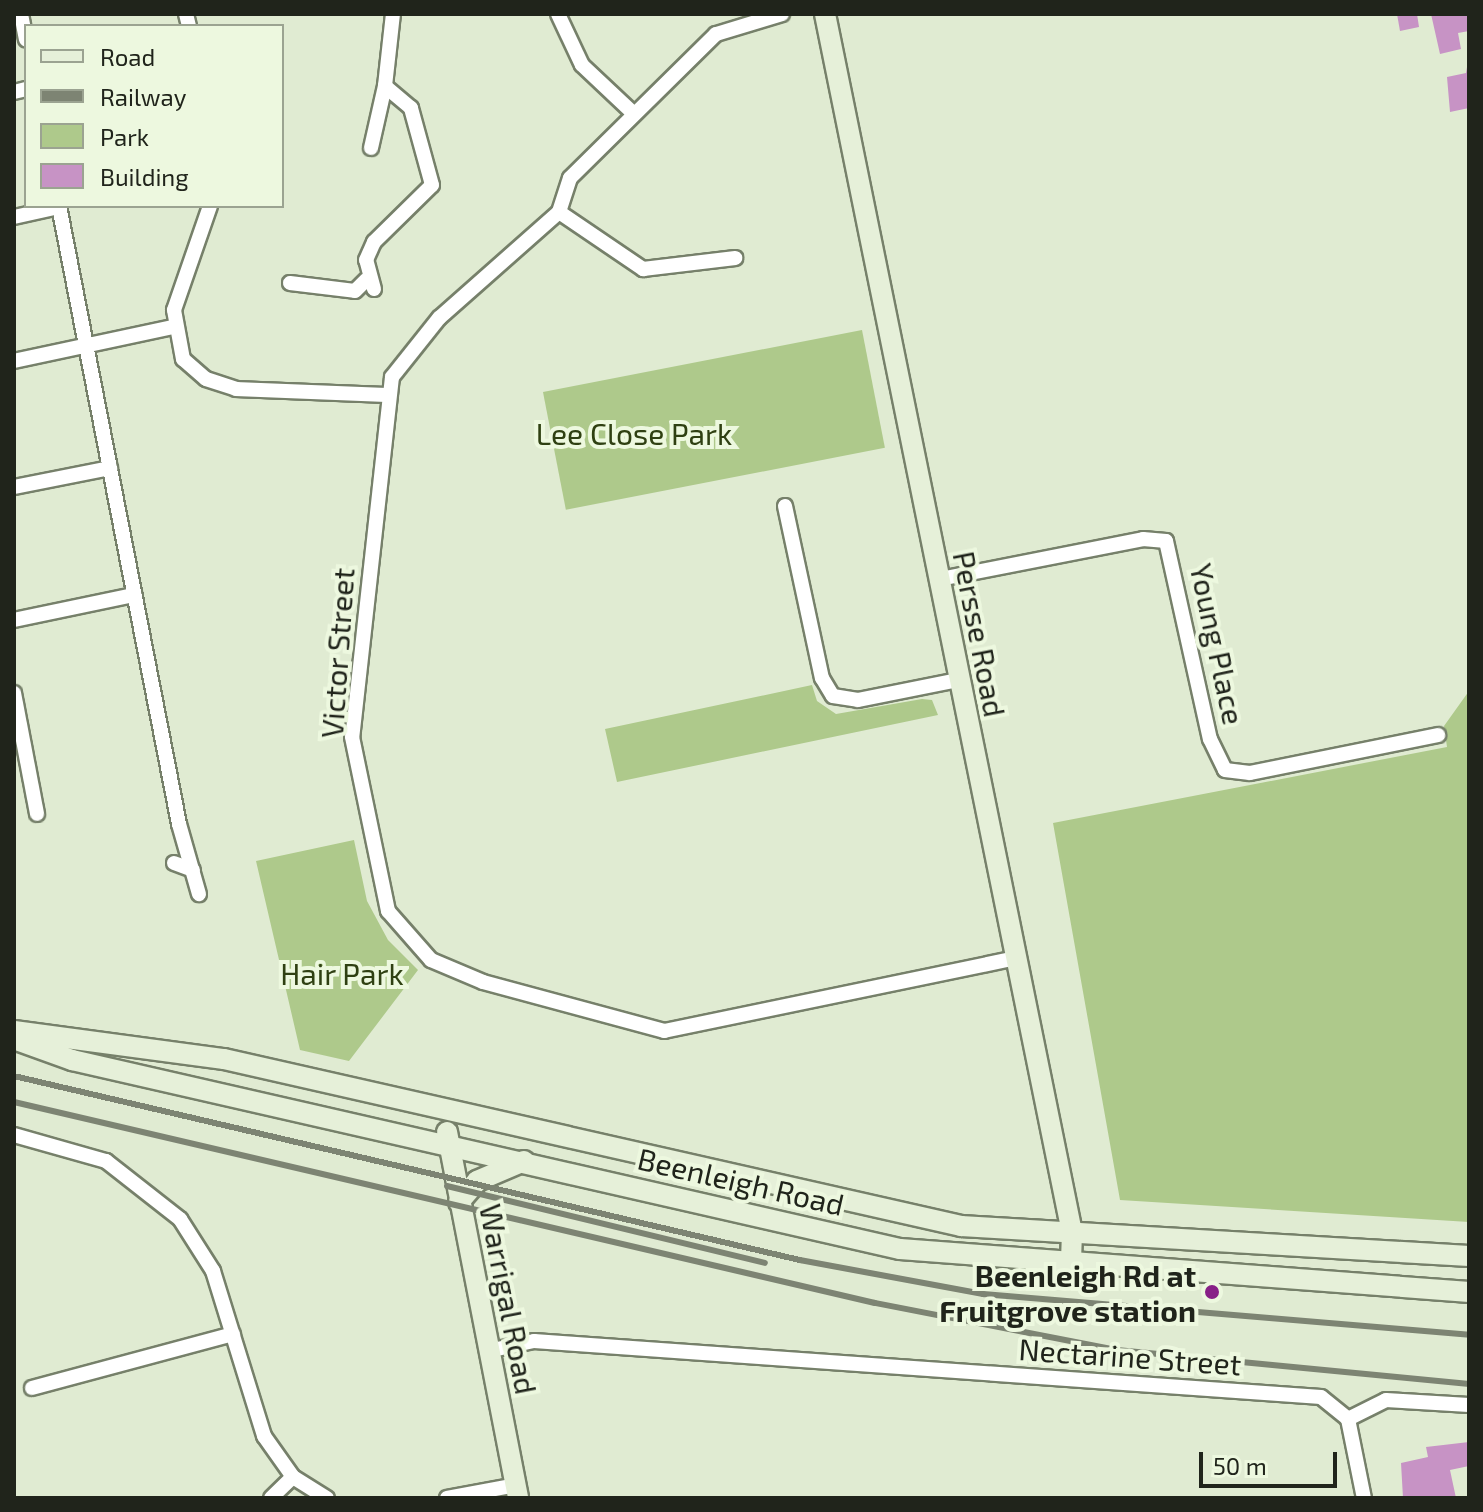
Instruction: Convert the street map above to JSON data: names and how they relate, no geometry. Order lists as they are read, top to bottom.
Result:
{
  "streets": {
    "main road": ["Persse Road", "Beenleigh Road", "Warrigal Road"],
    "street": ["Young Place", "Victor Street", "Nectarine Street"]
  },
  "crossings": [
    ["Persse Road", "Young Place"],
    ["Persse Road", "Victor Street"],
    ["Persse Road", "Beenleigh Road"],
    ["Beenleigh Road", "Warrigal Road"],
    ["Warrigal Road", "Nectarine Street"]
  ],
  "parks": ["Lee Close Park", "Hair Park"],
  "places": ["Beenleigh Rd at Fruitgrove station"],
  "legend": [
    "Road",
    "Railway",
    "Park",
    "Building"
  ],
  "scale_bar": "50 m"
}
